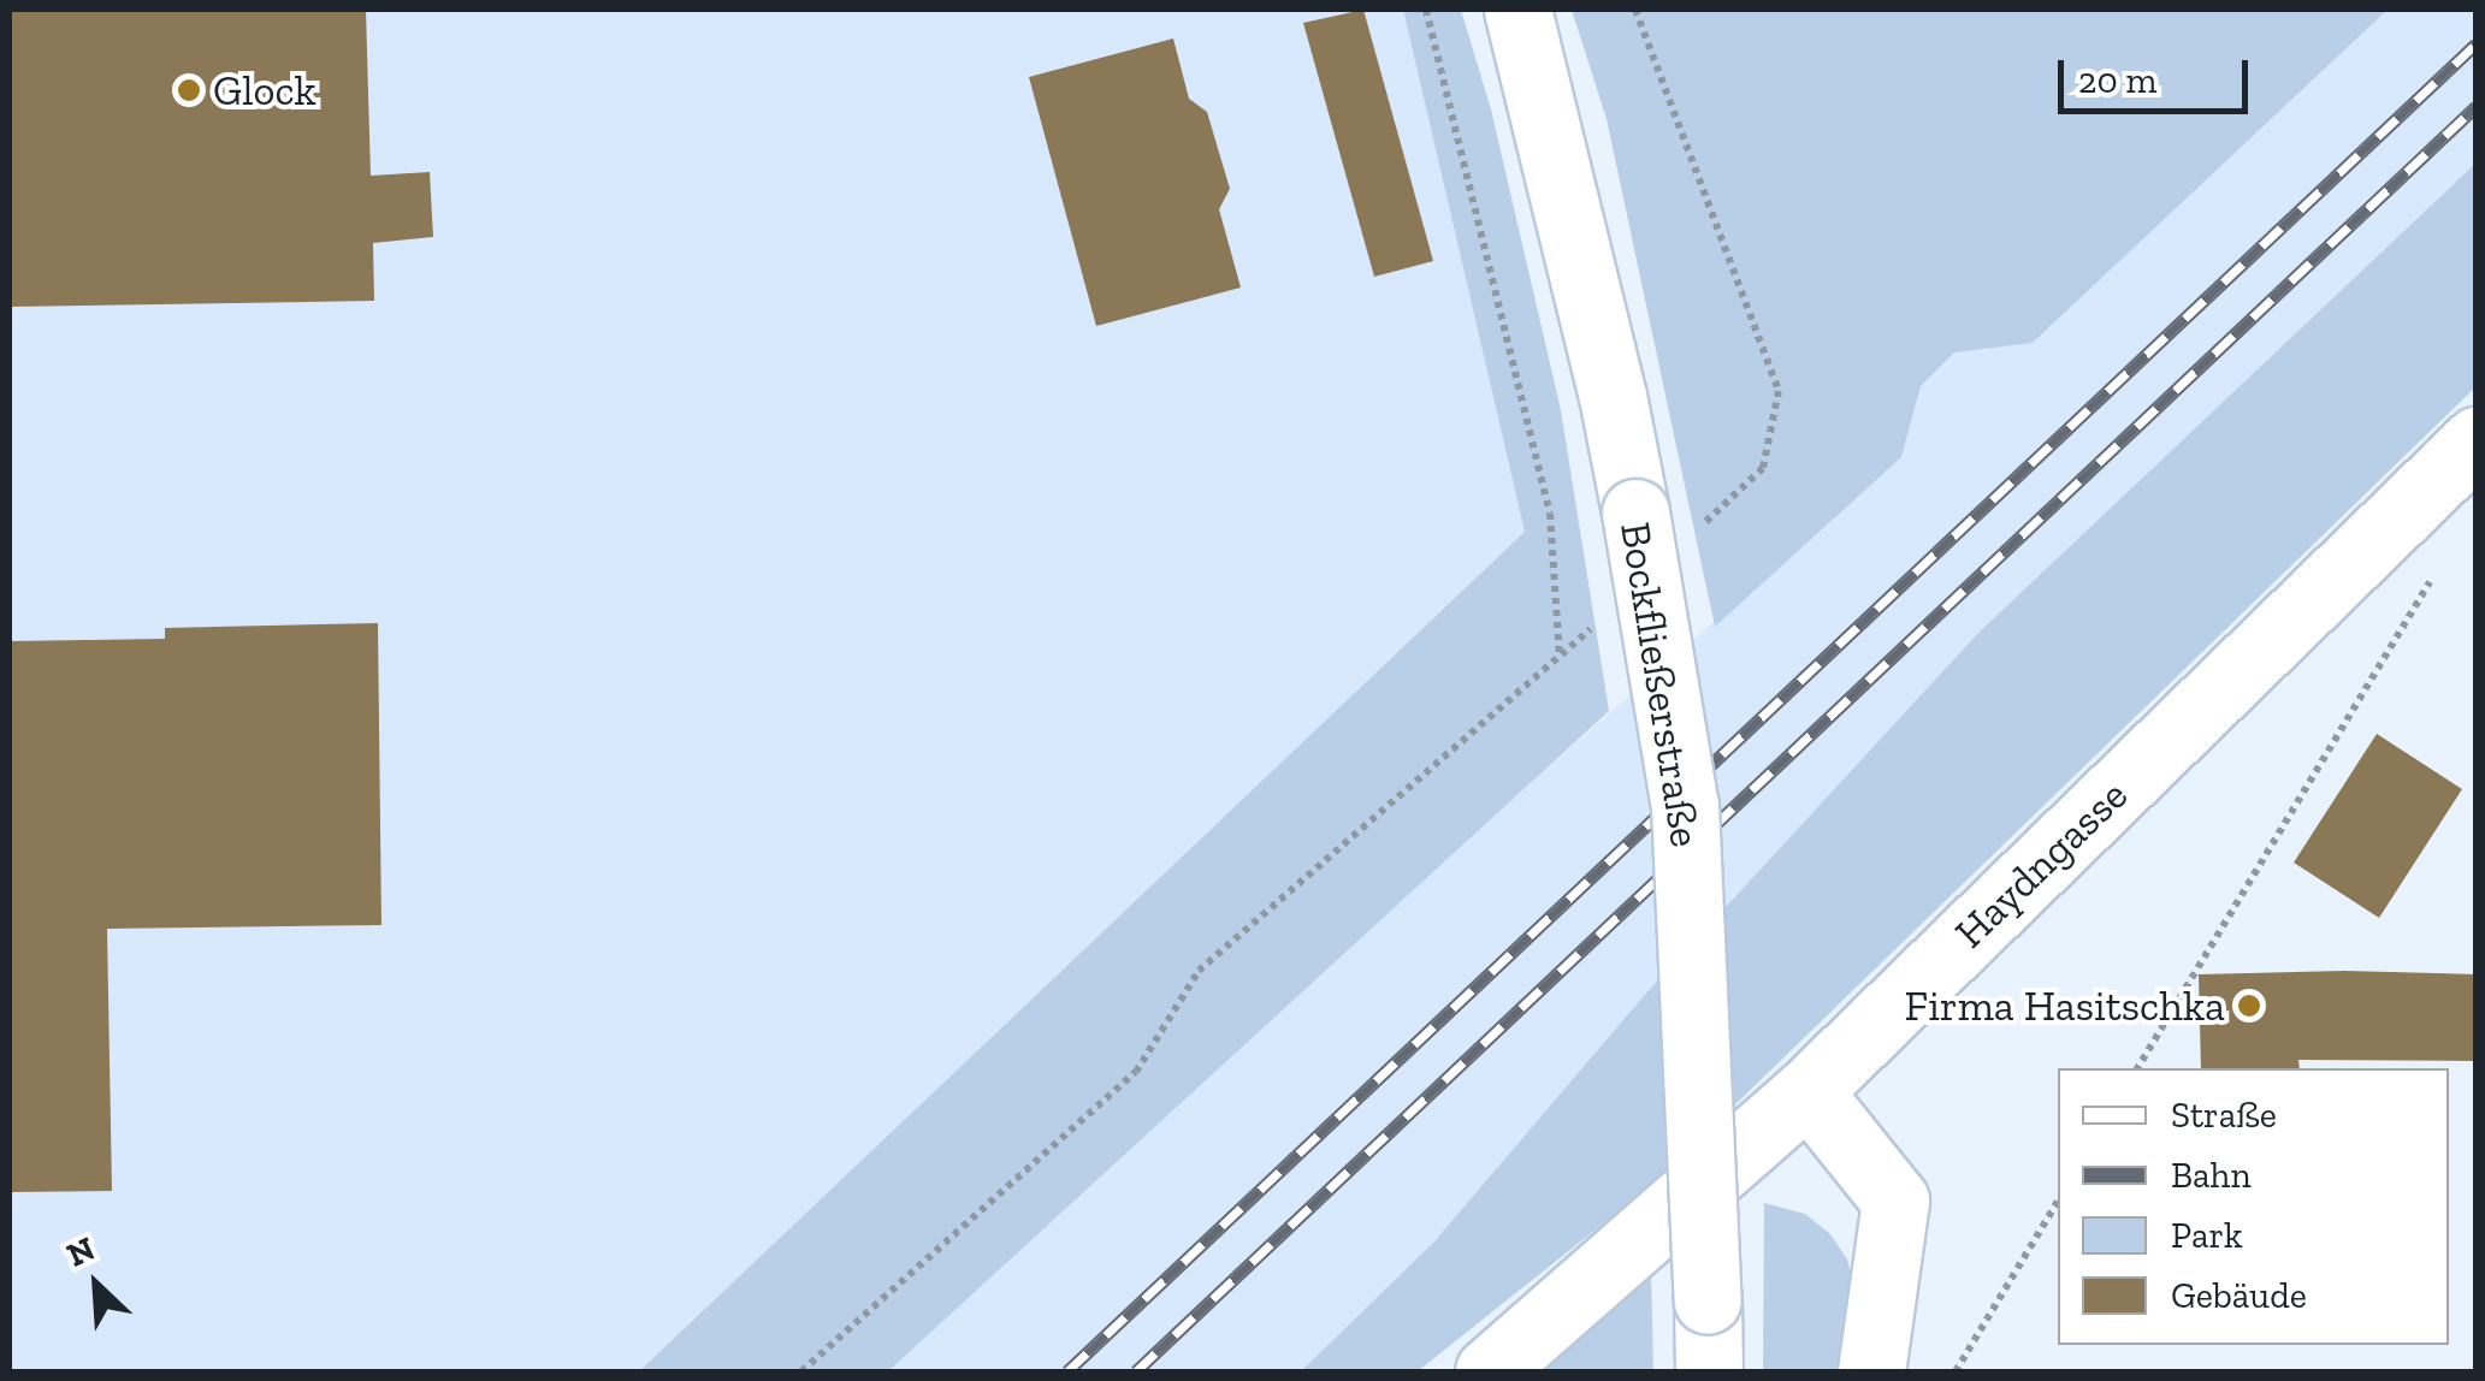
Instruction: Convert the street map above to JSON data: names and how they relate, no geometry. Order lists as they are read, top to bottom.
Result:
{
  "streets": {
    "street": ["Bockfließerstraße", "Haydngasse"]
  },
  "places": ["Glock", "Firma Hasitschka"],
  "legend": [
    "Straße",
    "Bahn",
    "Park",
    "Gebäude"
  ],
  "scale_bar": "20 m",
  "north": "top left"
}
